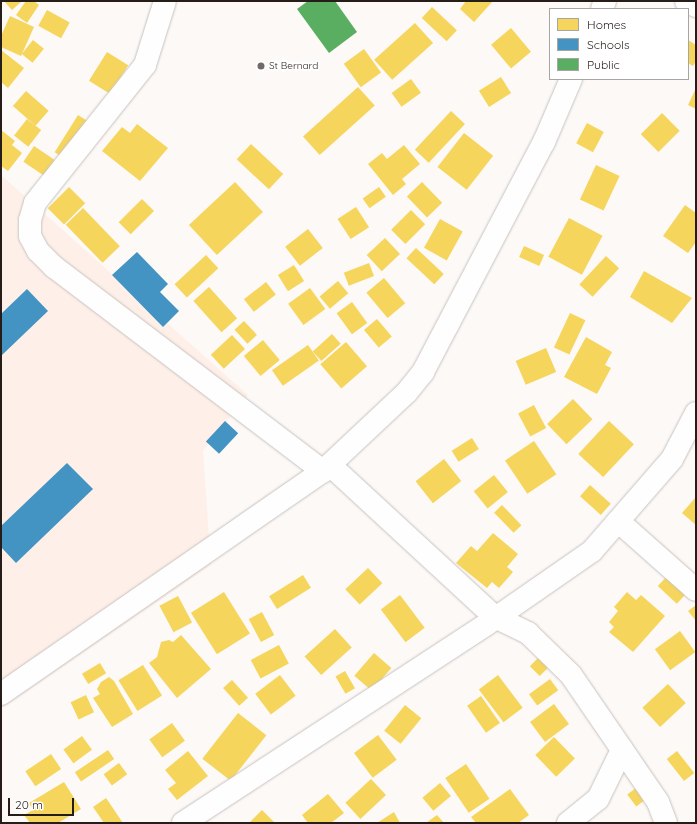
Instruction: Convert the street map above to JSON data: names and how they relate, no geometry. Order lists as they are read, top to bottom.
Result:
{
  "places": ["St Bernard"],
  "legend": ["Homes", "Schools", "Public"],
  "scale_bar": "20 m"
}
